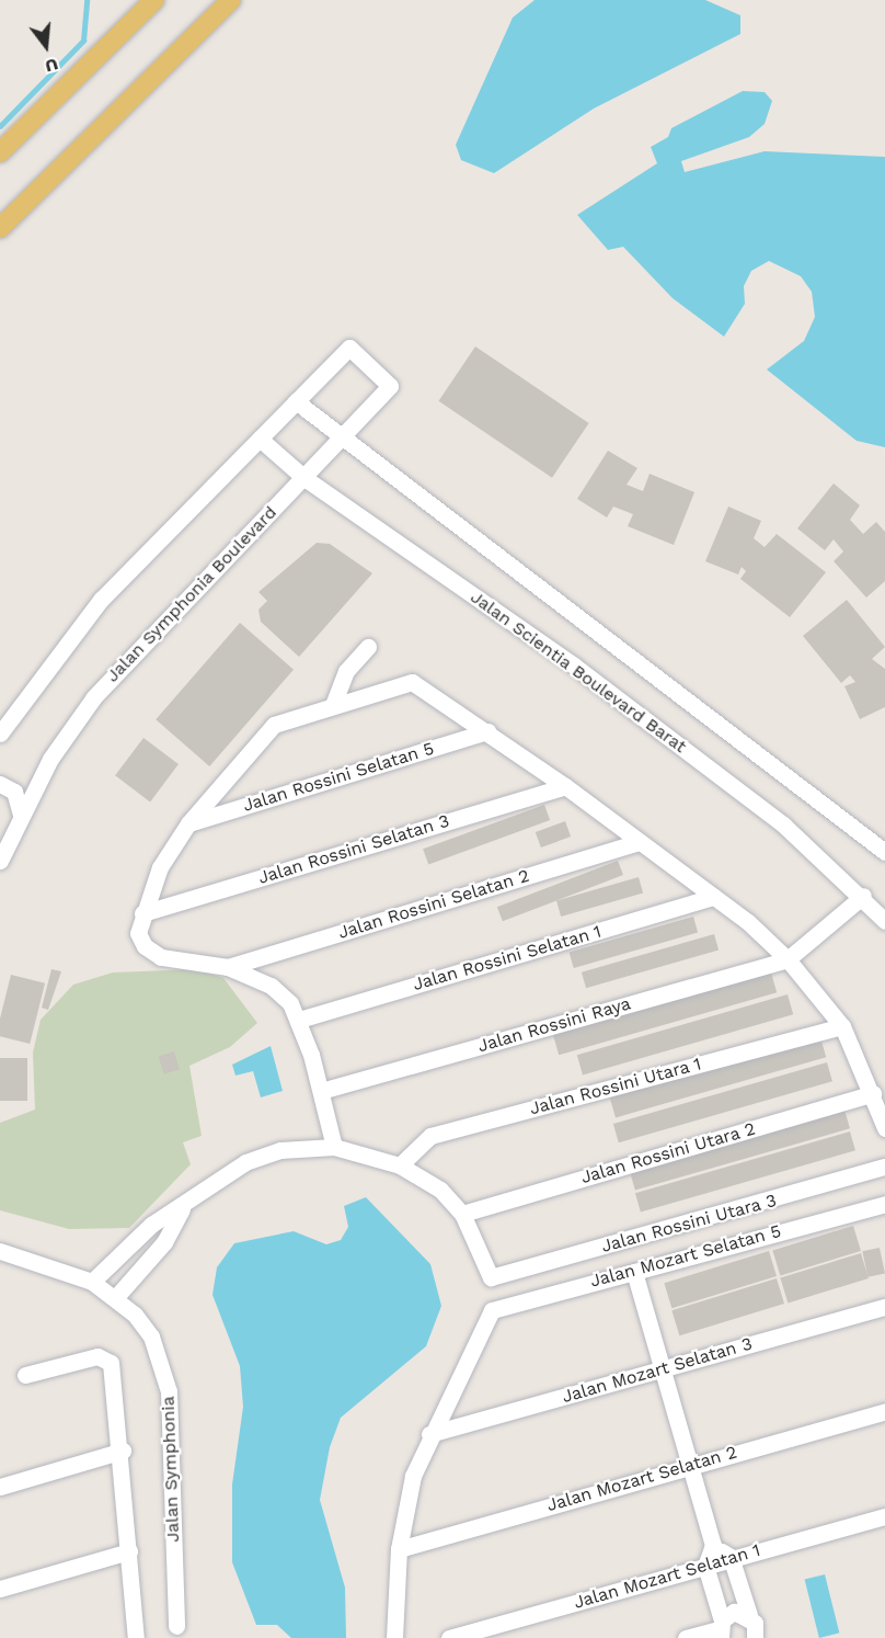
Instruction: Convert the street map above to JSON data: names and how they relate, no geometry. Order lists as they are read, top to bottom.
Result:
{
  "streets": {
    "street": [
      "Jalan Symphonia Boulevard",
      "Jalan Scientia Boulevard Barat",
      "Jalan Rossini Selatan 5",
      "Jalan Rossini Selatan 3",
      "Jalan Rossini Selatan 2",
      "Jalan Rossini Selatan 1",
      "Jalan Rossini Raya",
      "Jalan Rossini Utara 1",
      "Jalan Rossini Utara 2",
      "Jalan Rossini Utara 3",
      "Jalan Mozart Selatan 5",
      "Jalan Mozart Selatan 3",
      "Jalan Symphonia",
      "Jalan Mozart Selatan 2",
      "Jalan Mozart Selatan 1"
    ]
  },
  "crossings": [
    ["Jalan Symphonia Boulevard", "Jalan Scientia Boulevard Barat"],
    ["Jalan Rossini Utara 2", "Jalan Rossini Utara 3"],
    ["Jalan Mozart Selatan 5", "Jalan Mozart Selatan 3"]
  ],
  "north": "bottom"
}
